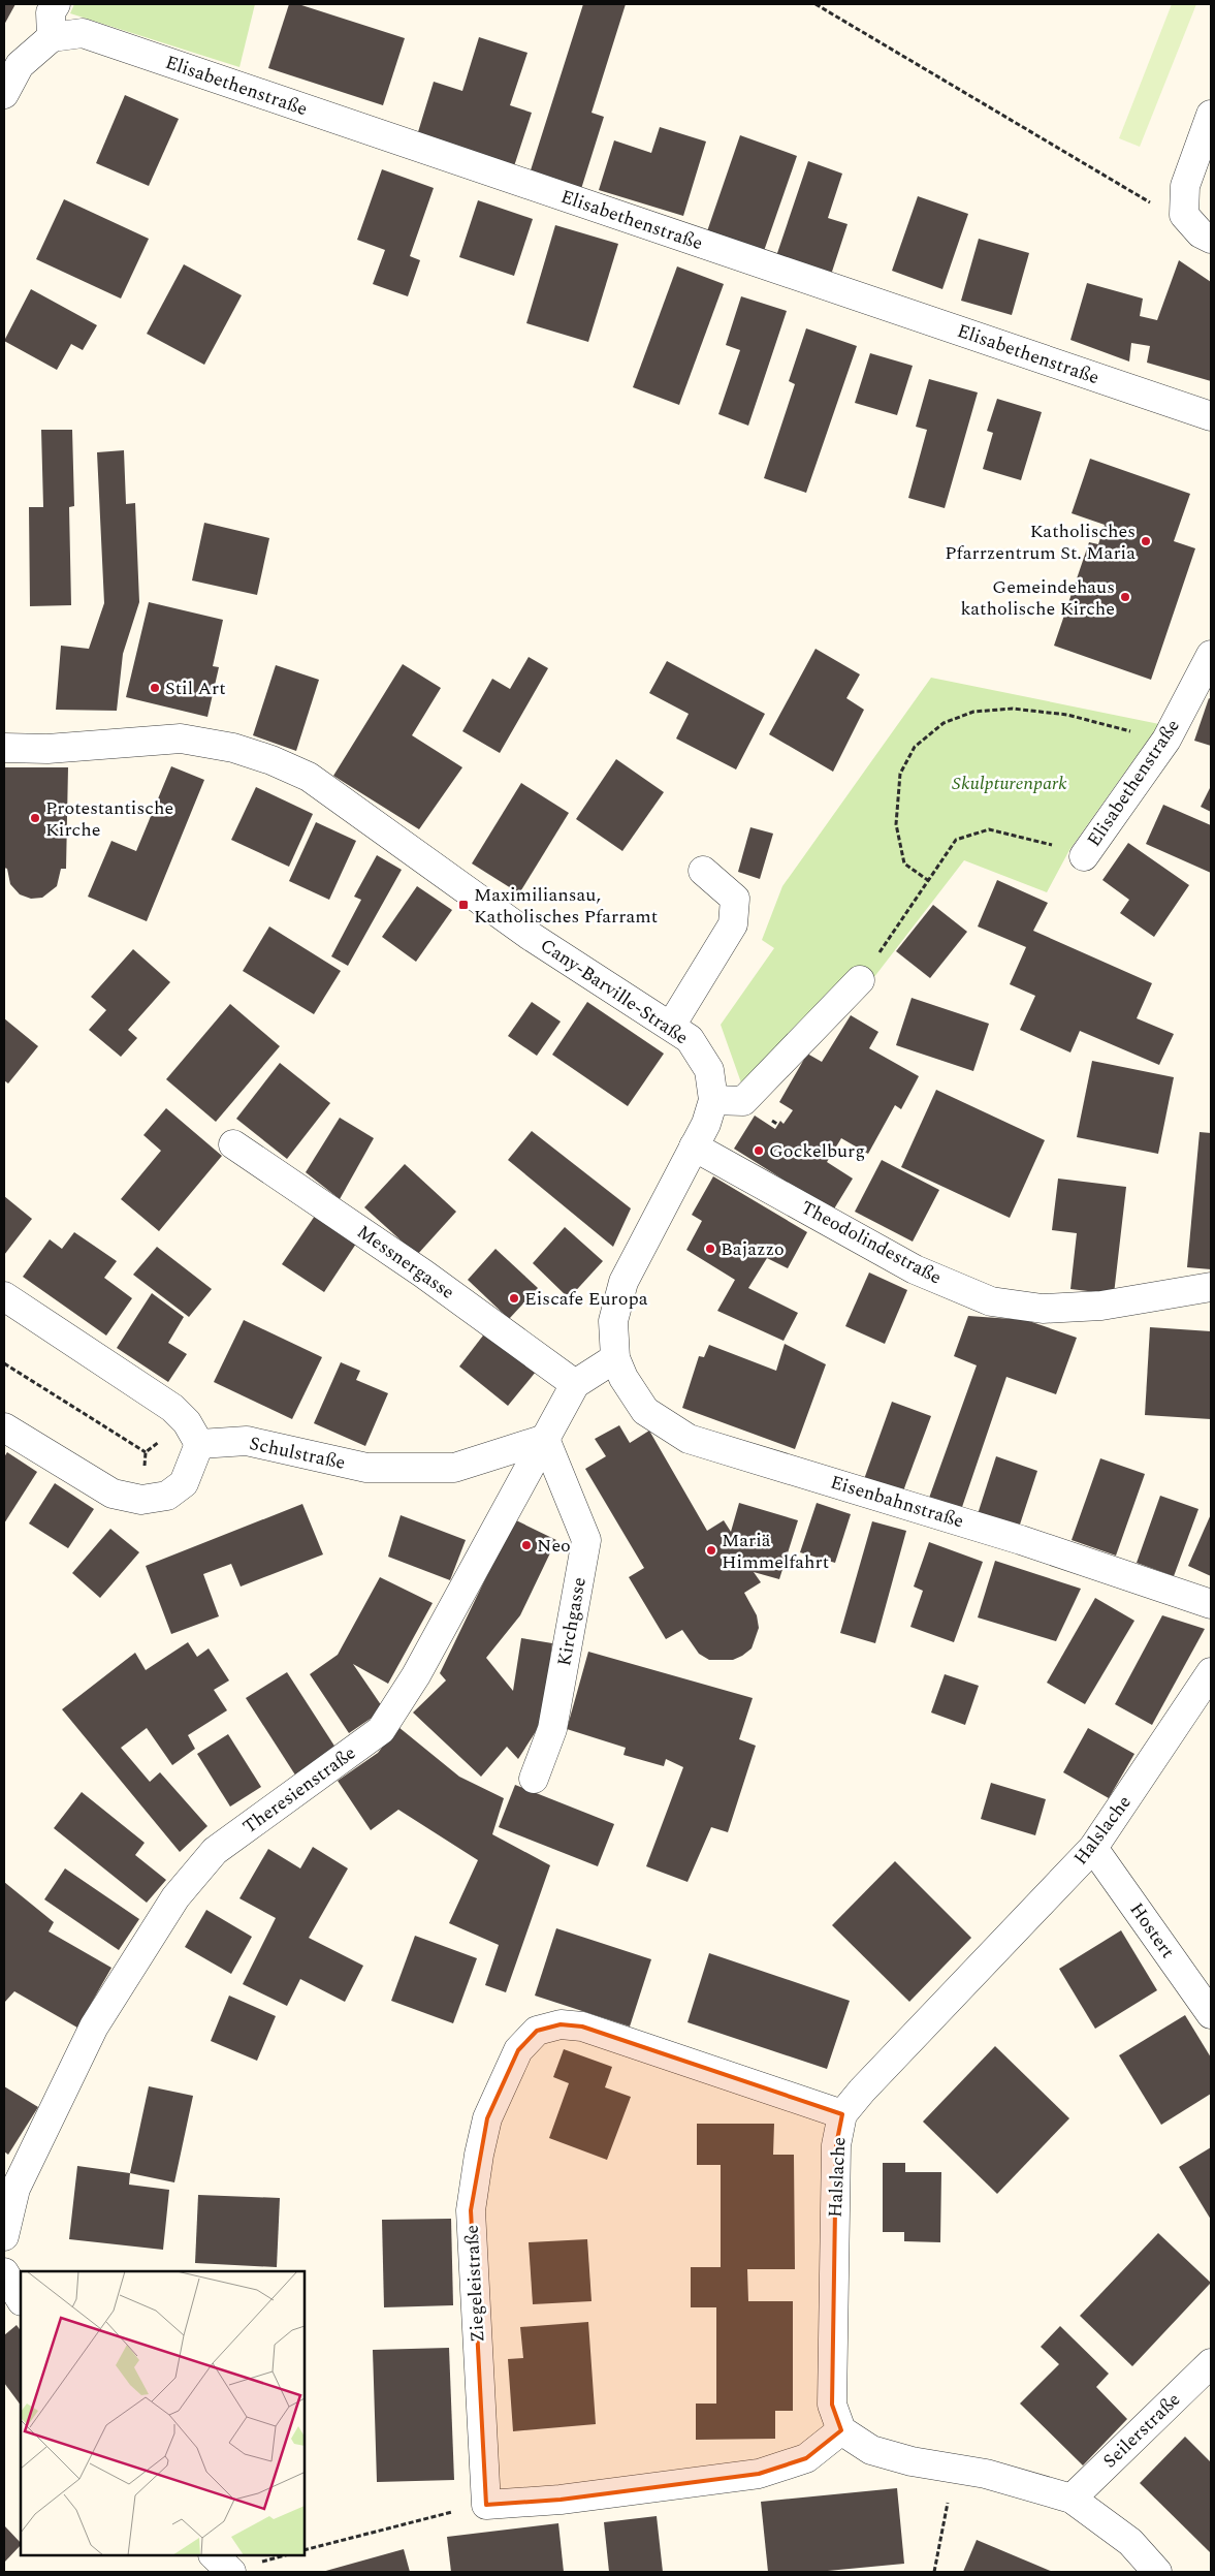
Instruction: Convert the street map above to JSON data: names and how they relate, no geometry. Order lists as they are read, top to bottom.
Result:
{
  "streets": {
    "street": [
      "Elisabethenstraße",
      "Cany-Barville-Straße",
      "Theodolindestraße",
      "Messnergasse",
      "Schulstraße",
      "Eisenbahnstraße",
      "Kirchgasse",
      "Theresienstraße",
      "Halslache",
      "Hostert",
      "Ziegeleistraße",
      "Seilerstraße"
    ]
  },
  "crossings": [
    ["Cany-Barville-Straße", "Theodolindestraße"],
    ["Cany-Barville-Straße", "Eisenbahnstraße"],
    ["Cany-Barville-Straße", "Theresienstraße"],
    ["Messnergasse", "Theresienstraße"],
    ["Schulstraße", "Kirchgasse"],
    ["Schulstraße", "Theresienstraße"],
    ["Eisenbahnstraße", "Theresienstraße"],
    ["Kirchgasse", "Theresienstraße"],
    ["Halslache", "Hostert"],
    ["Halslache", "Ziegeleistraße"]
  ],
  "parks": ["Skulpturenpark"],
  "places": {
    "other": [
      "Katholisches Pfarrzentrum St. Maria",
      "Gemeindehaus katholische Kirche",
      "Stil Art",
      "Protestantische Kirche",
      "Gockelburg",
      "Bajazzo",
      "Eiscafe Europa",
      "Neo",
      "Mariä Himmelfahrt"
    ],
    "transit": ["Maximiliansau, Katholisches Pfarramt"]
  }
}
